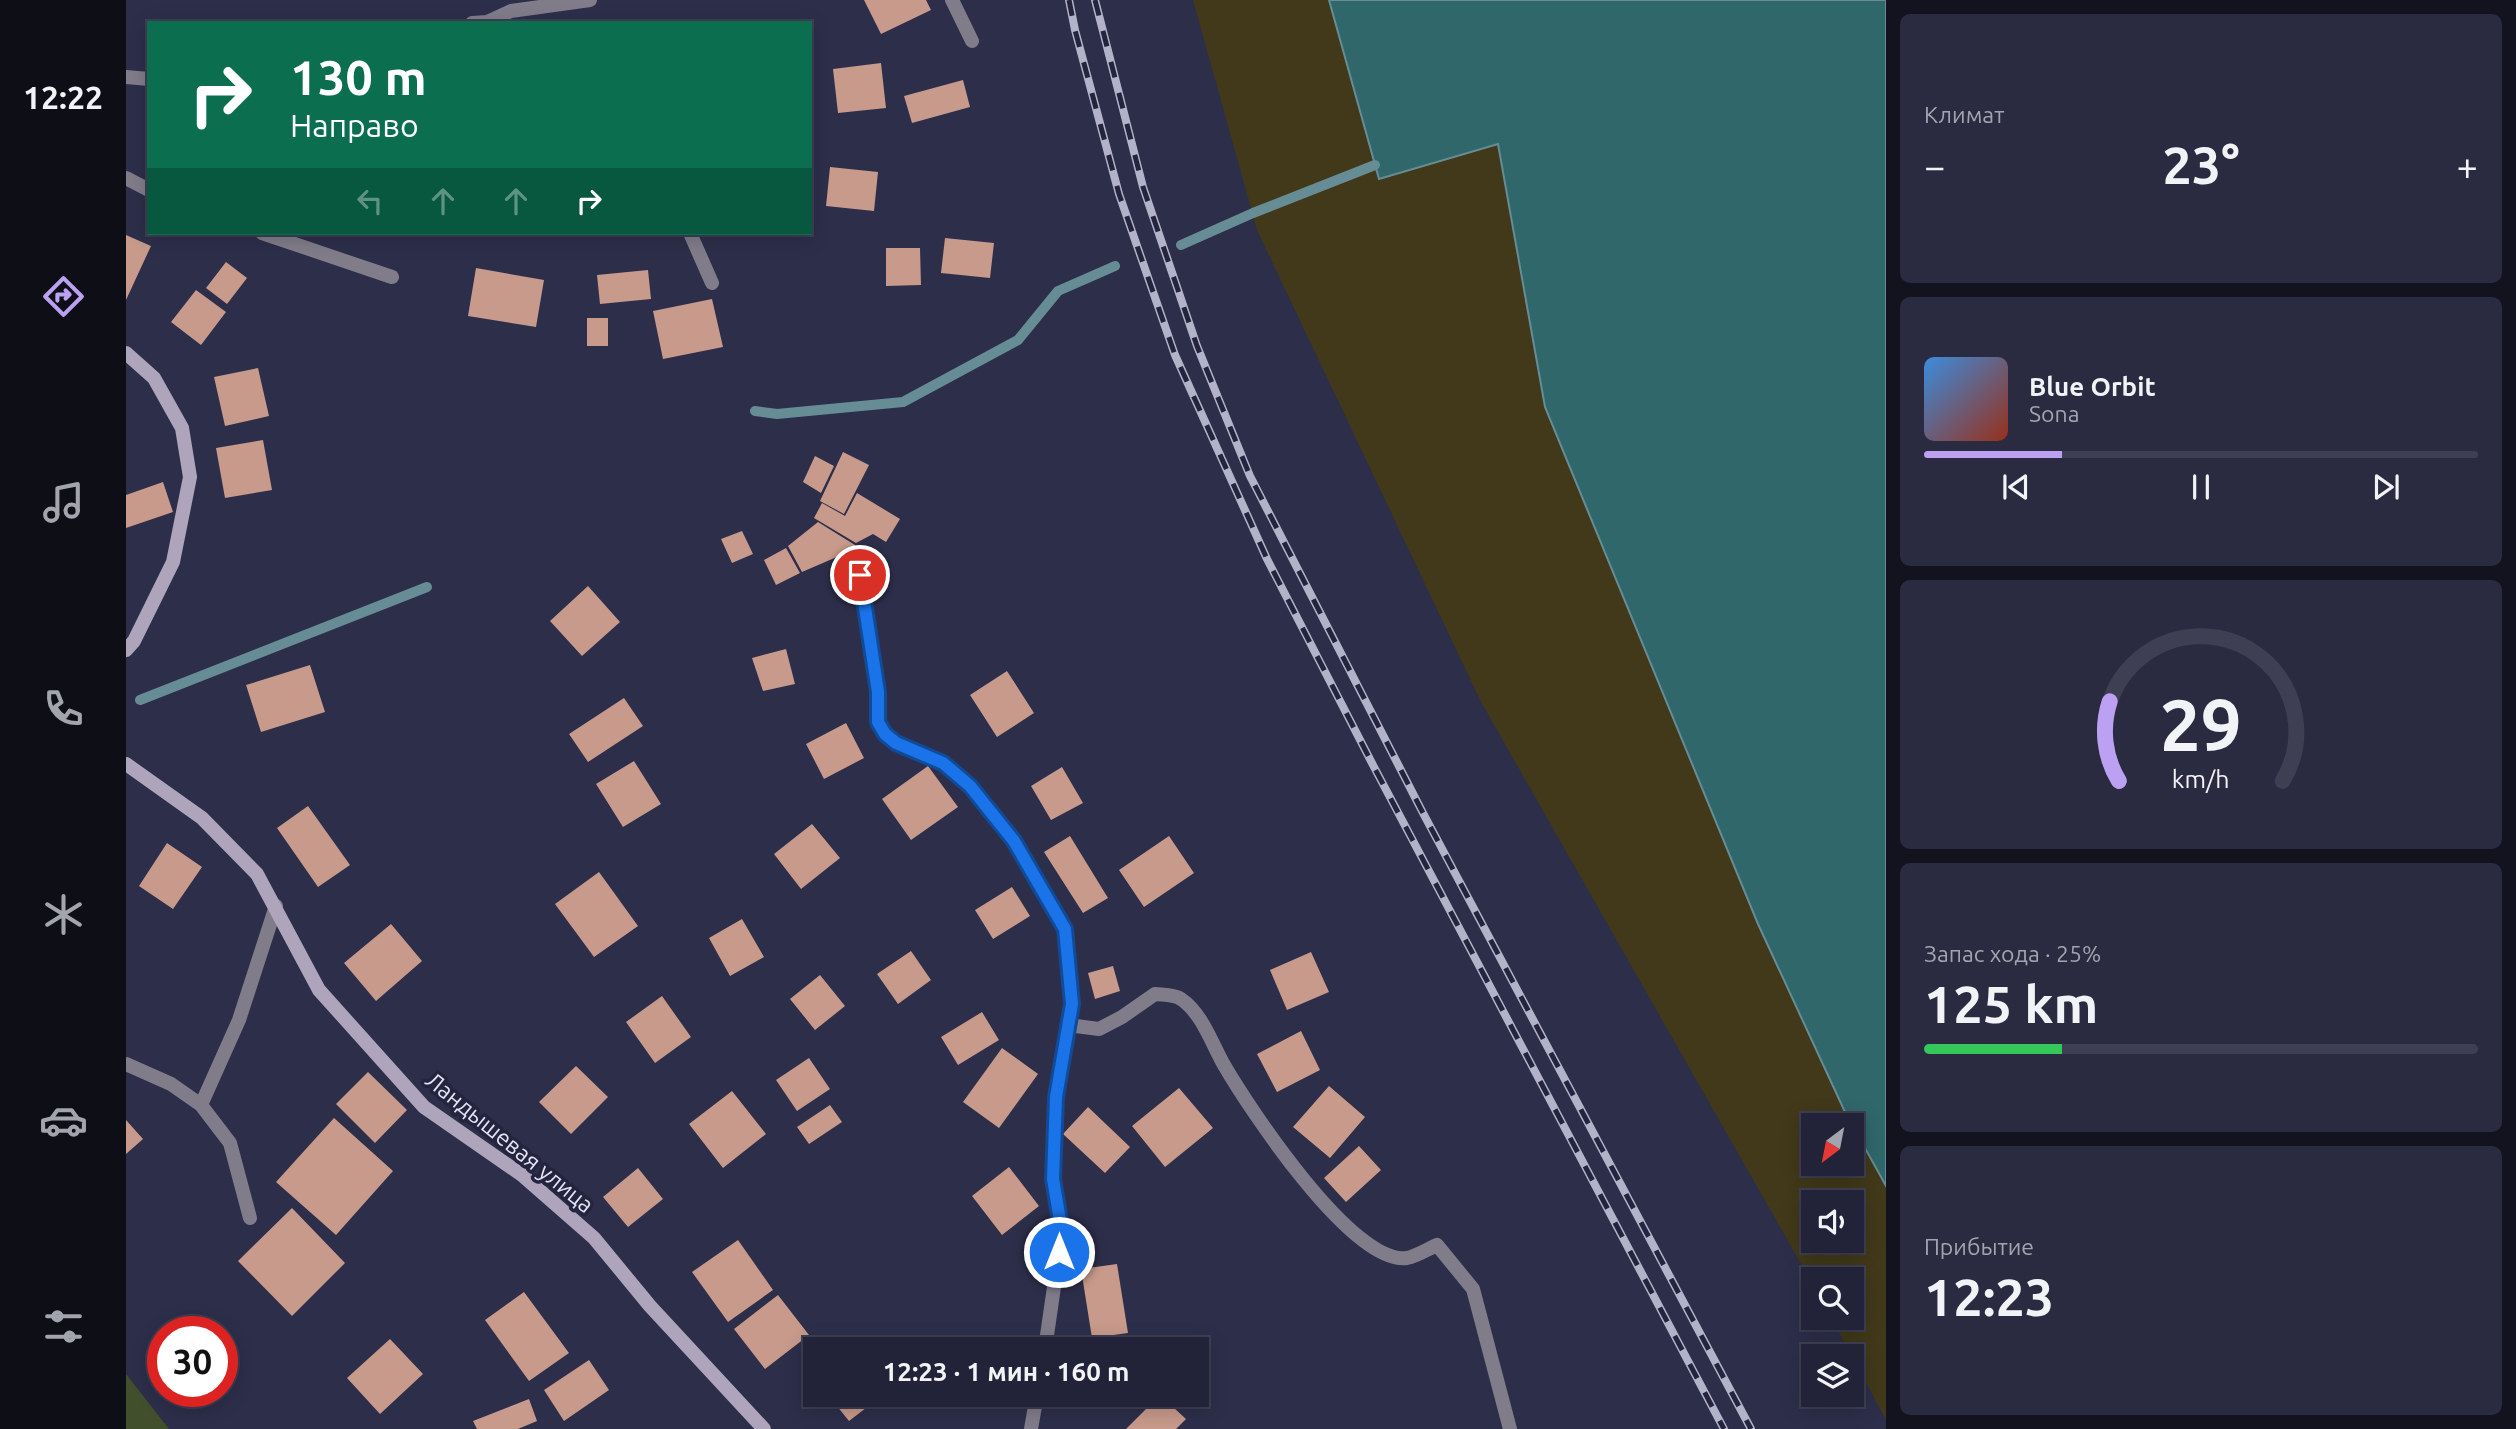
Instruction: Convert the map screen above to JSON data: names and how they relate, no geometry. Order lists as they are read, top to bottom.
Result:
{
  "streets": {
    "street": ["Ландышевая улица"]
  },
  "north": "bottom left",
  "page": {
    "tabs": "12:22",
    "tile": [
      "Климат",
      ["Запас хода · 25%", "125 km"],
      ["Прибытие", "12:23"]
    ],
    "turn": ["130 m", "Направо"],
    "heat": ["−", "23°", "+"],
    "song": ["Blue Orbit", "Sona"],
    "limit": "30",
    "trip": "12:23 · 1 мин · 160 m",
    "gauge": ["29", "km/h"]
  }
}
